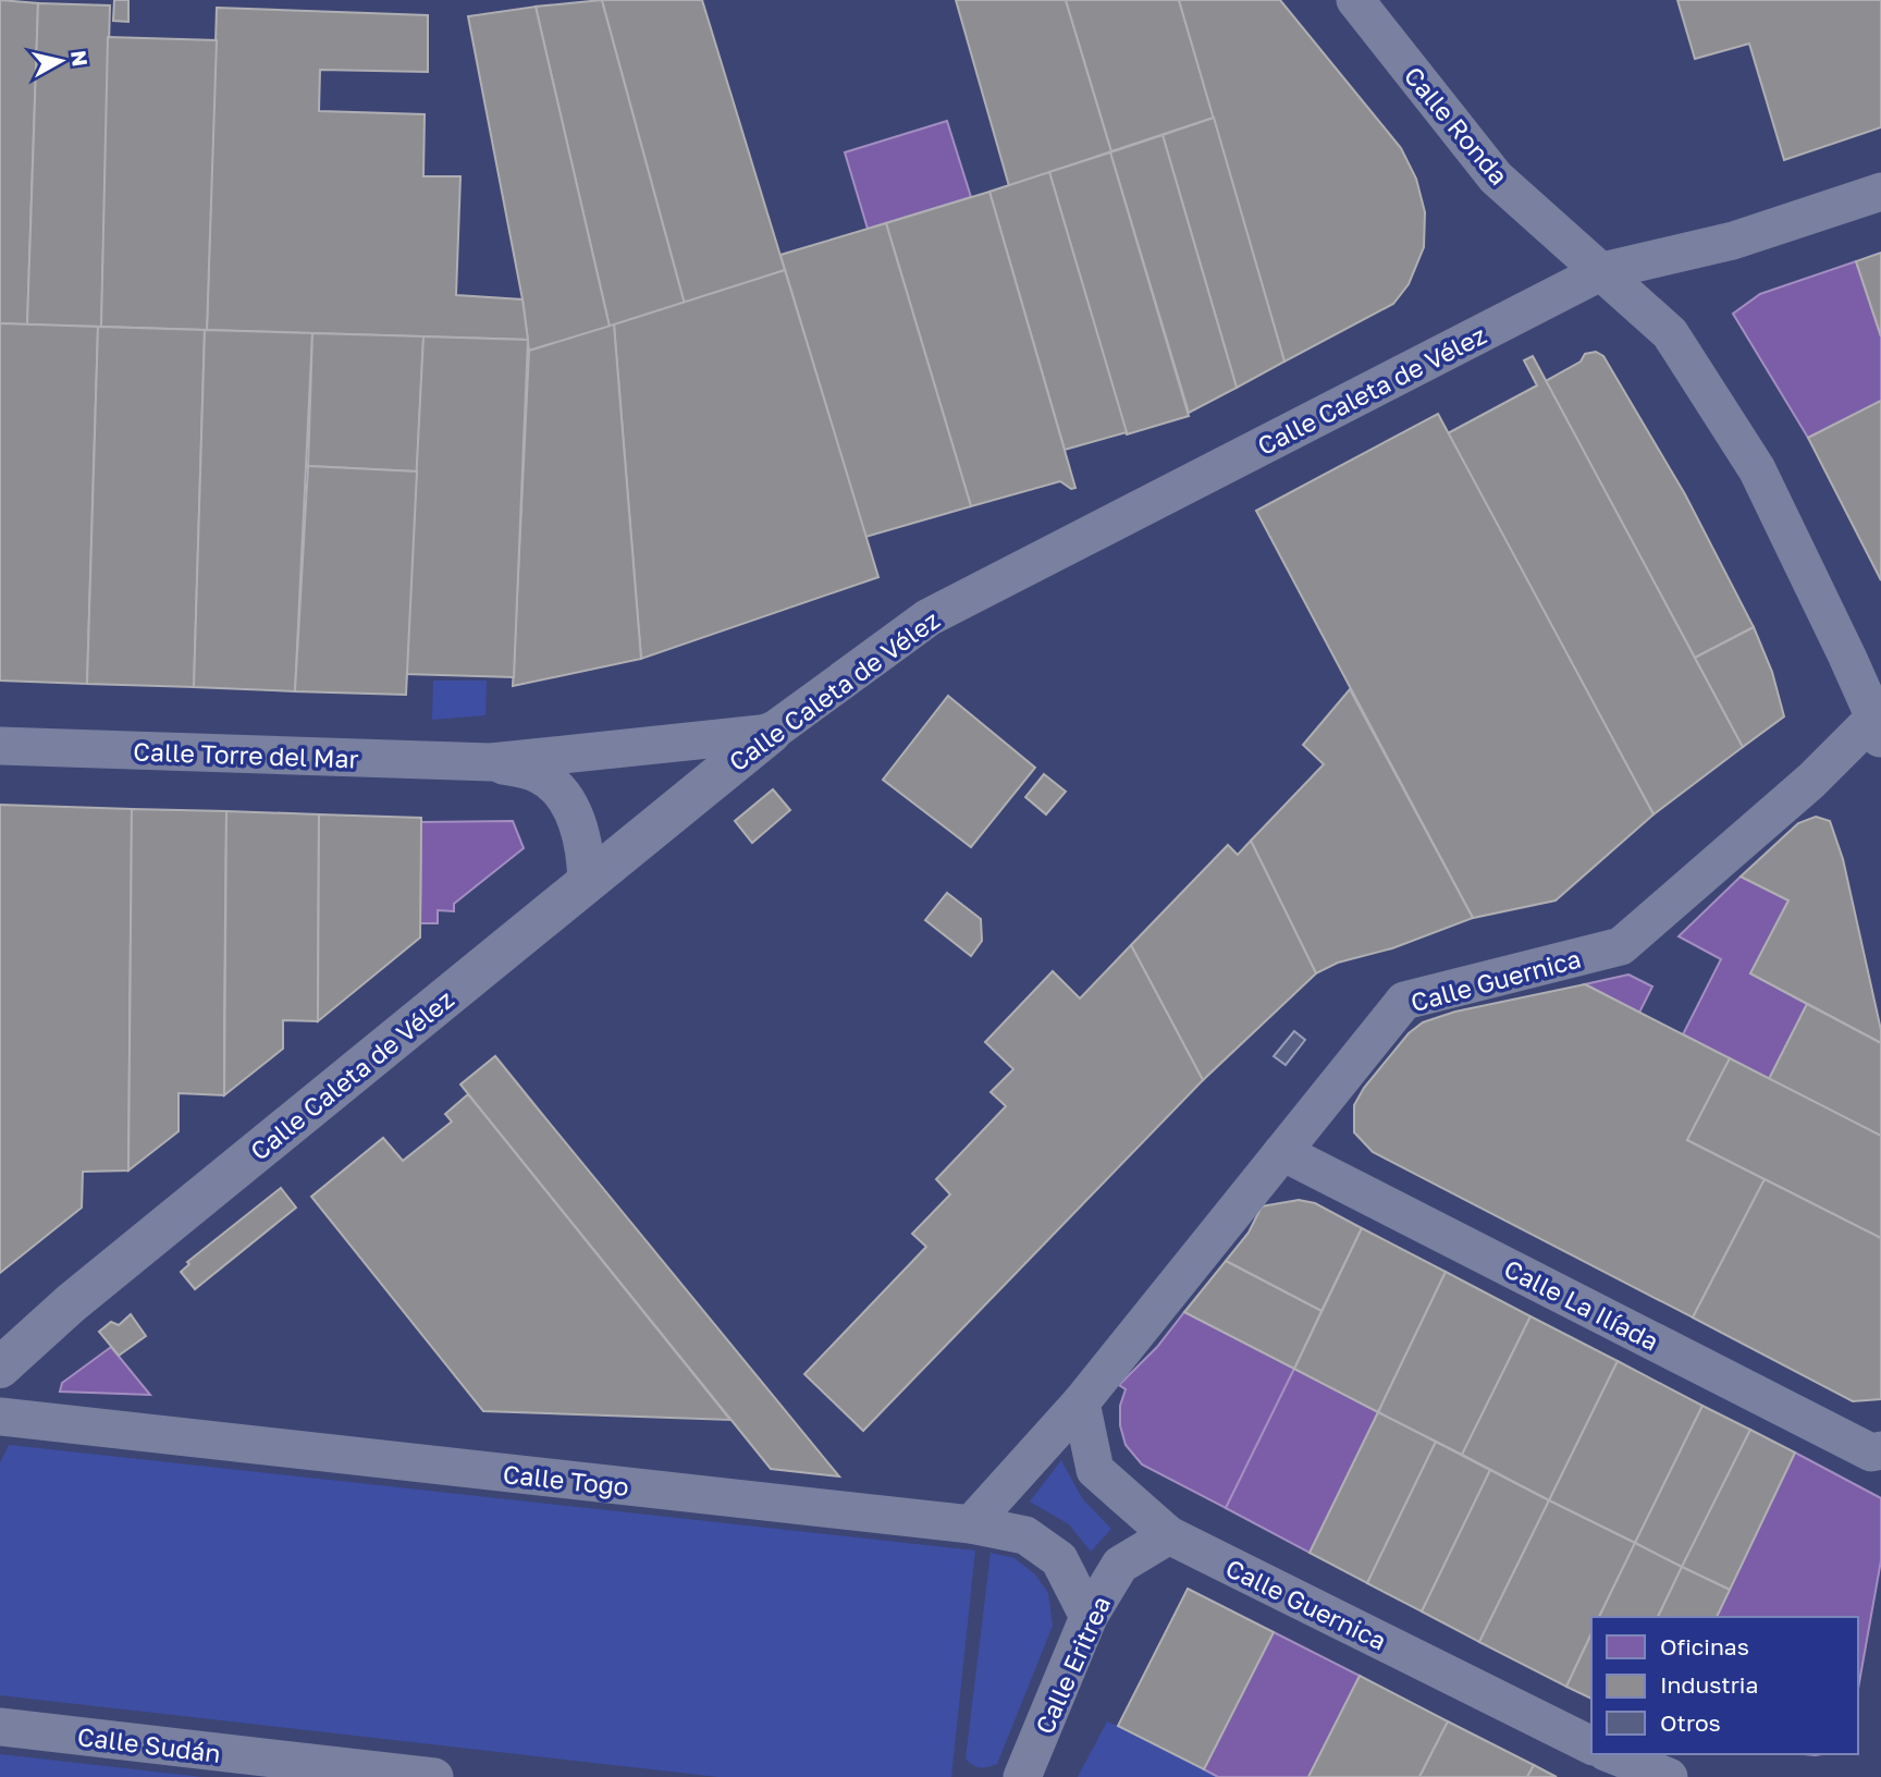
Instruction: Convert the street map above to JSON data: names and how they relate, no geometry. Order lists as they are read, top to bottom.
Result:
{
  "streets": {
    "street": [
      "Calle Ronda",
      "Calle Caleta de Vélez",
      "Calle Torre del Mar",
      "Calle Guernica",
      "Calle La Ilíada",
      "Calle Togo",
      "Calle Eritrea",
      "Calle Sudán"
    ]
  },
  "crossings": [
    ["Calle Ronda", "Calle Caleta de Vélez"],
    ["Calle Ronda", "Calle Guernica"],
    ["Calle Caleta de Vélez", "Calle Torre del Mar"],
    ["Calle Guernica", "Calle La Ilíada"],
    ["Calle Guernica", "Calle Togo"],
    ["Calle Guernica", "Calle Eritrea"],
    ["Calle Togo", "Calle Eritrea"]
  ],
  "legend": ["Oficinas", "Industria", "Otros"],
  "north": "right"
}
